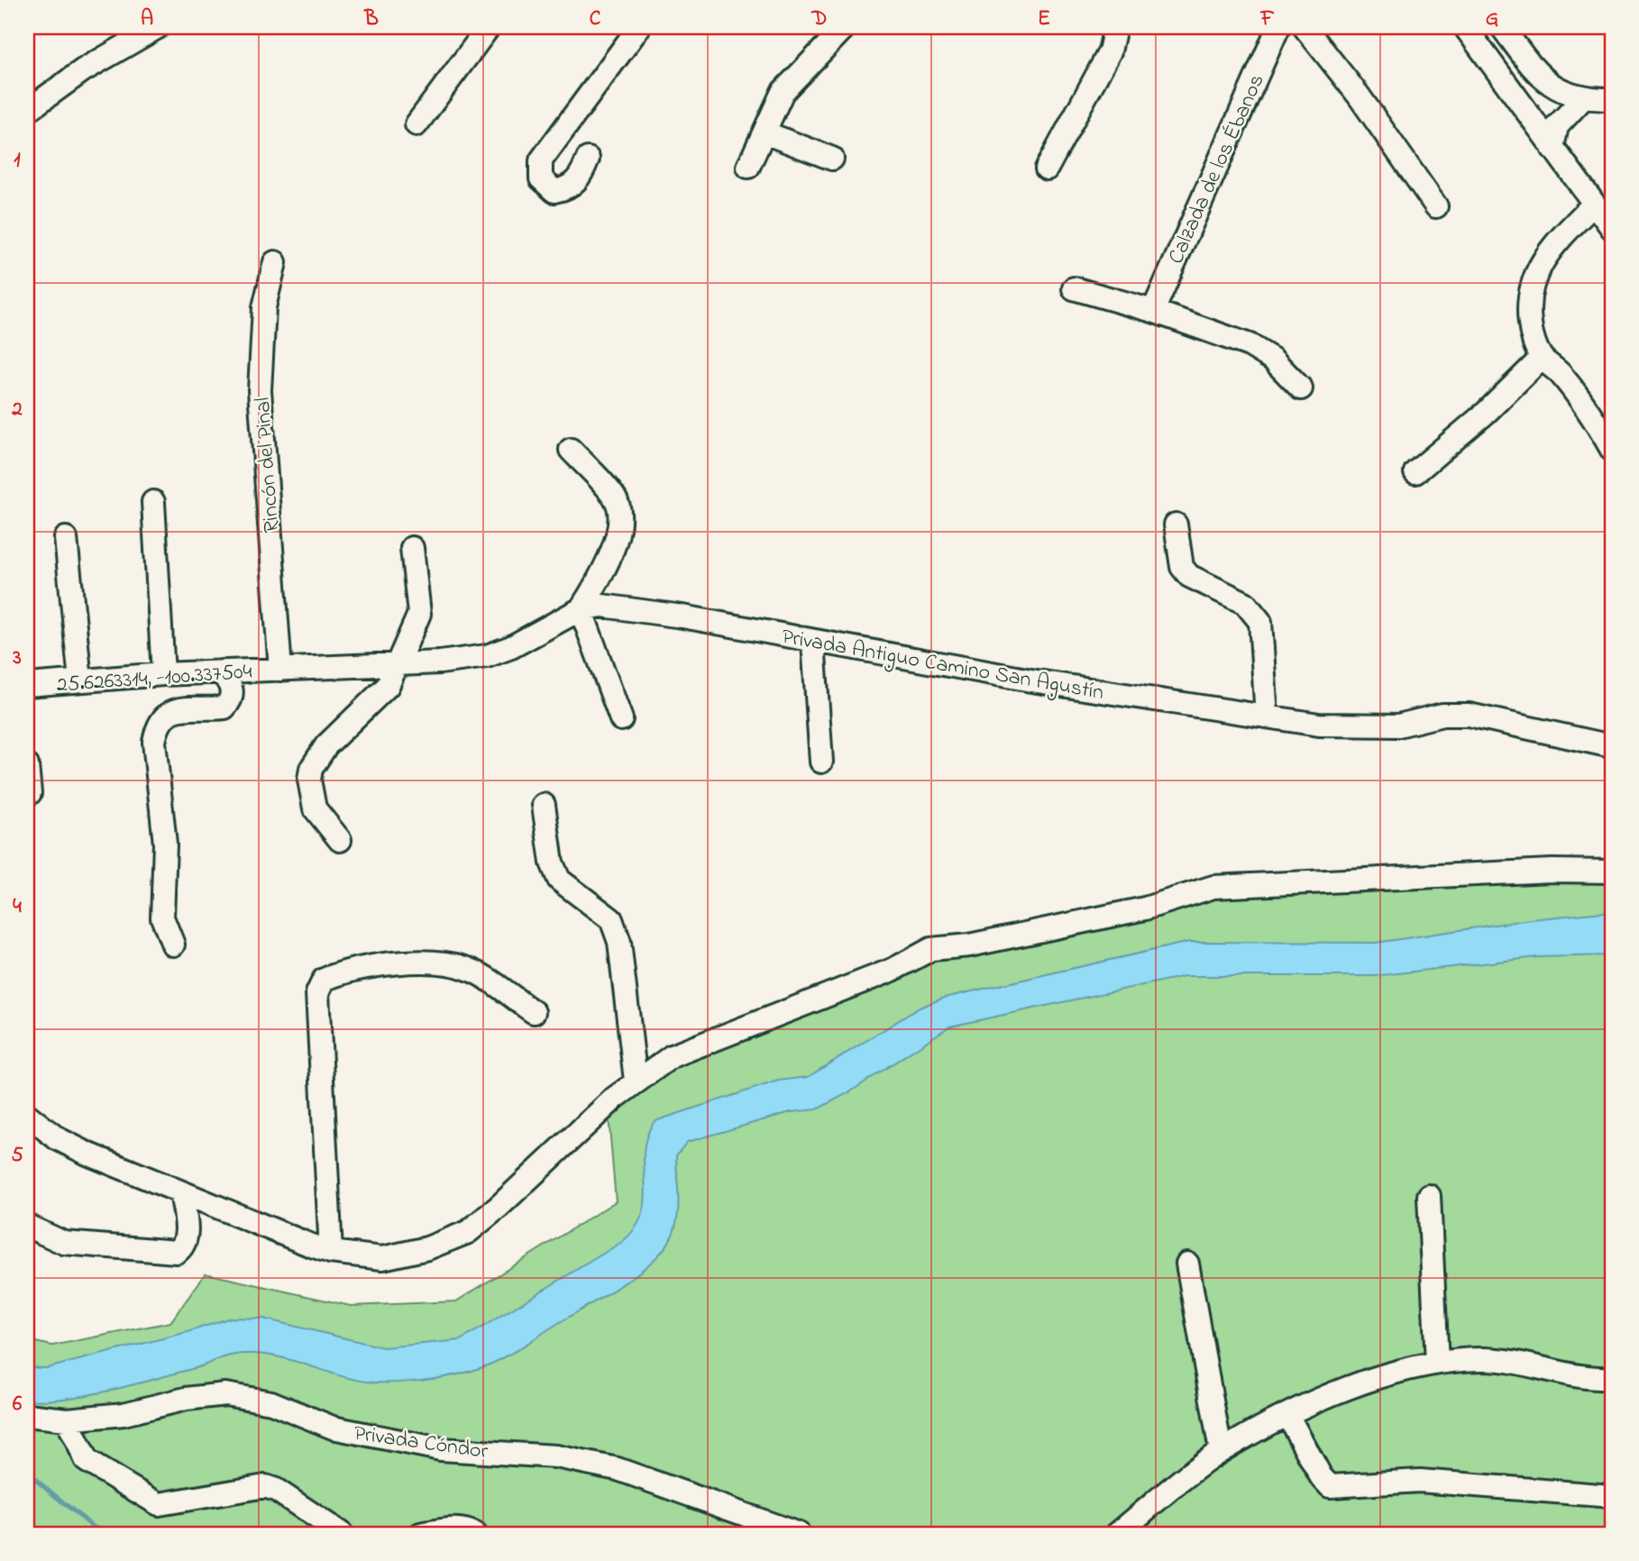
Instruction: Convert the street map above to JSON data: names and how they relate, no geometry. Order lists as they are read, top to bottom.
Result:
{
  "streets": {
    "street": [
      "Calzada de los Ébanos",
      "Rincón del Pinal",
      "Privada Antiguo Camino San Agustín",
      "25.6263314, -100.337504",
      "Privada Cóndor"
    ]
  },
  "crossings": [
    ["Rincón del Pinal", "Privada Antiguo Camino San Agustín"],
    ["Rincón del Pinal", "25.6263314, -100.337504"],
    ["Privada Antiguo Camino San Agustín", "25.6263314, -100.337504"]
  ],
  "grid": {
    "columns": [
      "A",
      "B",
      "C",
      "D",
      "E",
      "F",
      "G"
    ],
    "rows": [
      "1",
      "2",
      "3",
      "4",
      "5",
      "6"
    ]
  }
}
